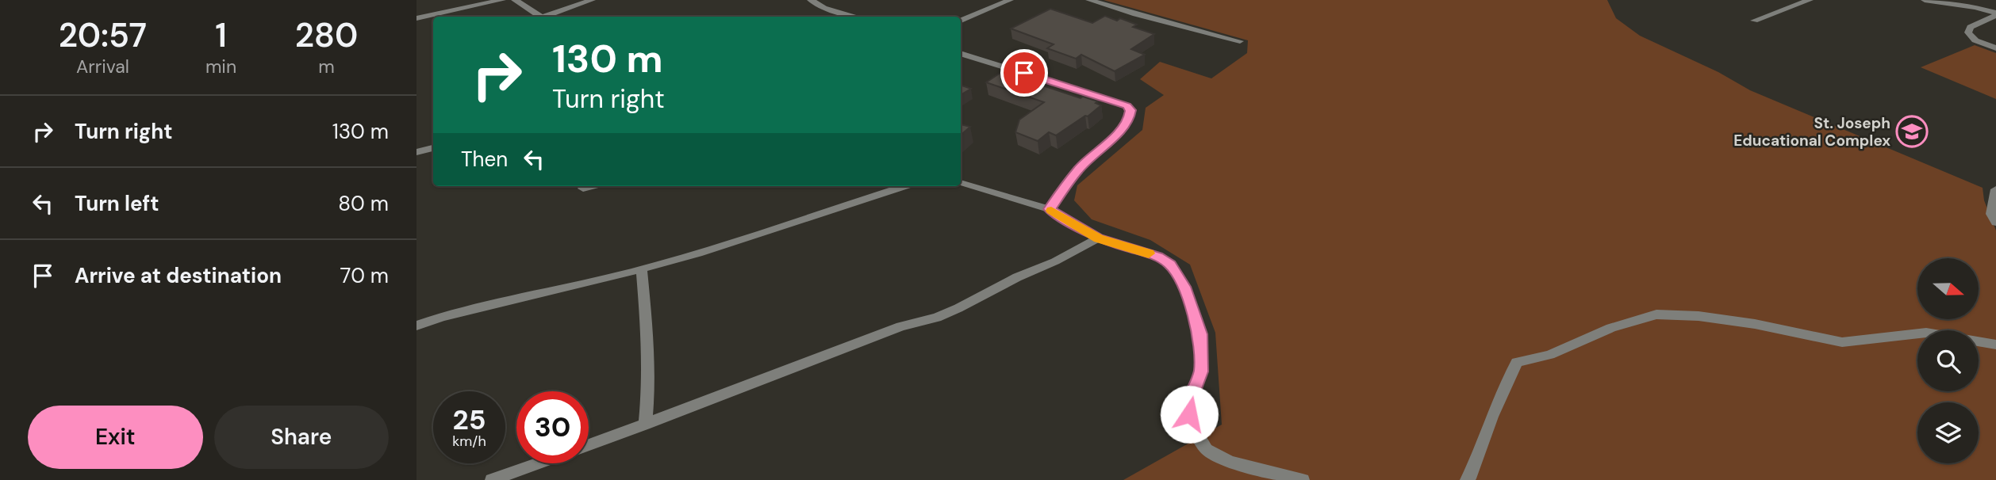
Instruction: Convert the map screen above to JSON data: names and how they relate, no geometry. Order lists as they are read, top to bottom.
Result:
{
  "places": {
    "school or university": ["St. Joseph Educational Complex"]
  },
  "north": "right",
  "page": {
    "eta": [
      "20:57",
      "Arrival",
      "1",
      "min",
      "280",
      "m"
    ],
    "turn": ["130 m", "Turn right"],
    "list": [
      {
        "name": "Turn right",
        "value": "130 m"
      },
      {
        "name": "Turn left",
        "value": "80 m"
      },
      {
        "name": "Arrive at destination",
        "value": "70 m"
      }
    ],
    "then": "Then",
    "speed": "25 km/h",
    "limit": "30",
    "buttons": ["Exit", "Share"]
  }
}
